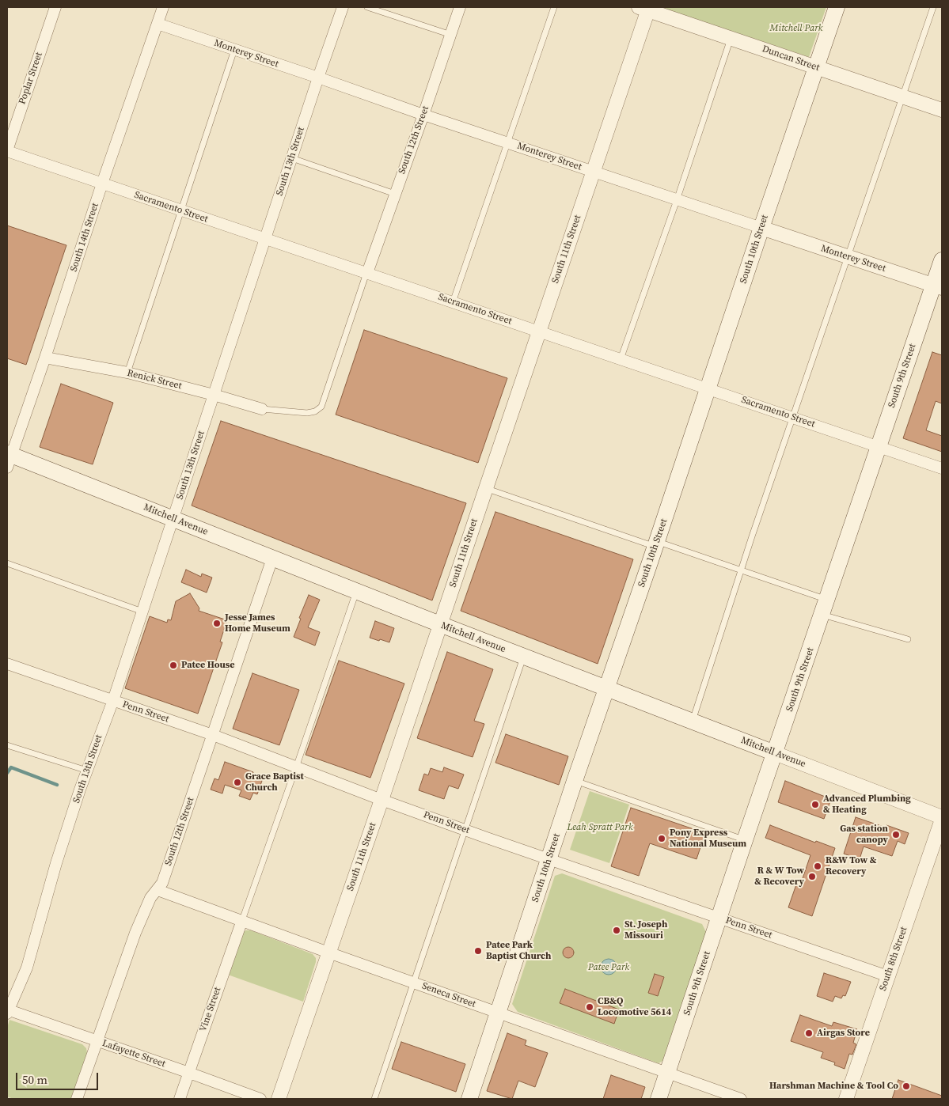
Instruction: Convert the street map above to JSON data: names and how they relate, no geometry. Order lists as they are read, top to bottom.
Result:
{
  "streets": {
    "main road": ["South 10th Street", "South 9th Street", "Mitchell Avenue"],
    "street": [
      "Monterey Street",
      "Duncan Street",
      "Poplar Street",
      "South 12th Street",
      "South 13th Street",
      "Sacramento Street",
      "South 14th Street",
      "South 11th Street",
      "Renick Street",
      "Penn Street",
      "South 8th Street",
      "Seneca Street",
      "Vine Street",
      "Lafayette Street"
    ]
  },
  "crossings": [
    ["Monterey Street", "South 12th Street"],
    ["Monterey Street", "South 13th Street"],
    ["Monterey Street", "South 14th Street"],
    ["Monterey Street", "South 11th Street"],
    ["Monterey Street", "South 10th Street"],
    ["Monterey Street", "South 9th Street"],
    ["Duncan Street", "South 11th Street"],
    ["Duncan Street", "South 10th Street"],
    ["Poplar Street", "Sacramento Street"],
    ["South 12th Street", "Sacramento Street"],
    ["South 12th Street", "Mitchell Avenue"],
    ["South 12th Street", "Penn Street"],
    ["South 12th Street", "Seneca Street"],
    ["South 12th Street", "Lafayette Street"],
    ["South 13th Street", "Sacramento Street"],
    ["South 13th Street", "Renick Street"],
    ["South 13th Street", "Mitchell Avenue"],
    ["South 13th Street", "Penn Street"],
    ["South 13th Street", "Lafayette Street"],
    ["Sacramento Street", "South 14th Street"],
    ["Sacramento Street", "South 11th Street"],
    ["Sacramento Street", "South 10th Street"],
    ["Sacramento Street", "South 9th Street"],
    ["South 14th Street", "Renick Street"],
    ["South 14th Street", "Mitchell Avenue"],
    ["South 11th Street", "Mitchell Avenue"],
    ["South 11th Street", "Penn Street"],
    ["South 11th Street", "Seneca Street"],
    ["South 10th Street", "Mitchell Avenue"],
    ["South 10th Street", "Penn Street"],
    ["South 10th Street", "Seneca Street"],
    ["South 9th Street", "Mitchell Avenue"],
    ["South 9th Street", "Penn Street"],
    ["South 9th Street", "Seneca Street"],
    ["Mitchell Avenue", "South 8th Street"],
    ["Penn Street", "South 8th Street"],
    ["Seneca Street", "Vine Street"],
    ["Vine Street", "Lafayette Street"]
  ],
  "parks": ["Mitchell Park", "Leah Spratt Park", "Patee Park"],
  "places": [
    "Jesse James Home Museum",
    "Patee House",
    "Grace Baptist Church",
    "Advanced Plumbing & Heating",
    "Gas station canopy",
    "Pony Express National Museum",
    "R&W Tow & Recovery",
    "R & W Tow & Recovery",
    "St. Joseph Missouri",
    "Patee Park Baptist Church",
    "CB&Q Locomotive 5614",
    "Airgas Store",
    "Harshman Machine & Tool Co"
  ],
  "scale_bar": "50 m"
}
